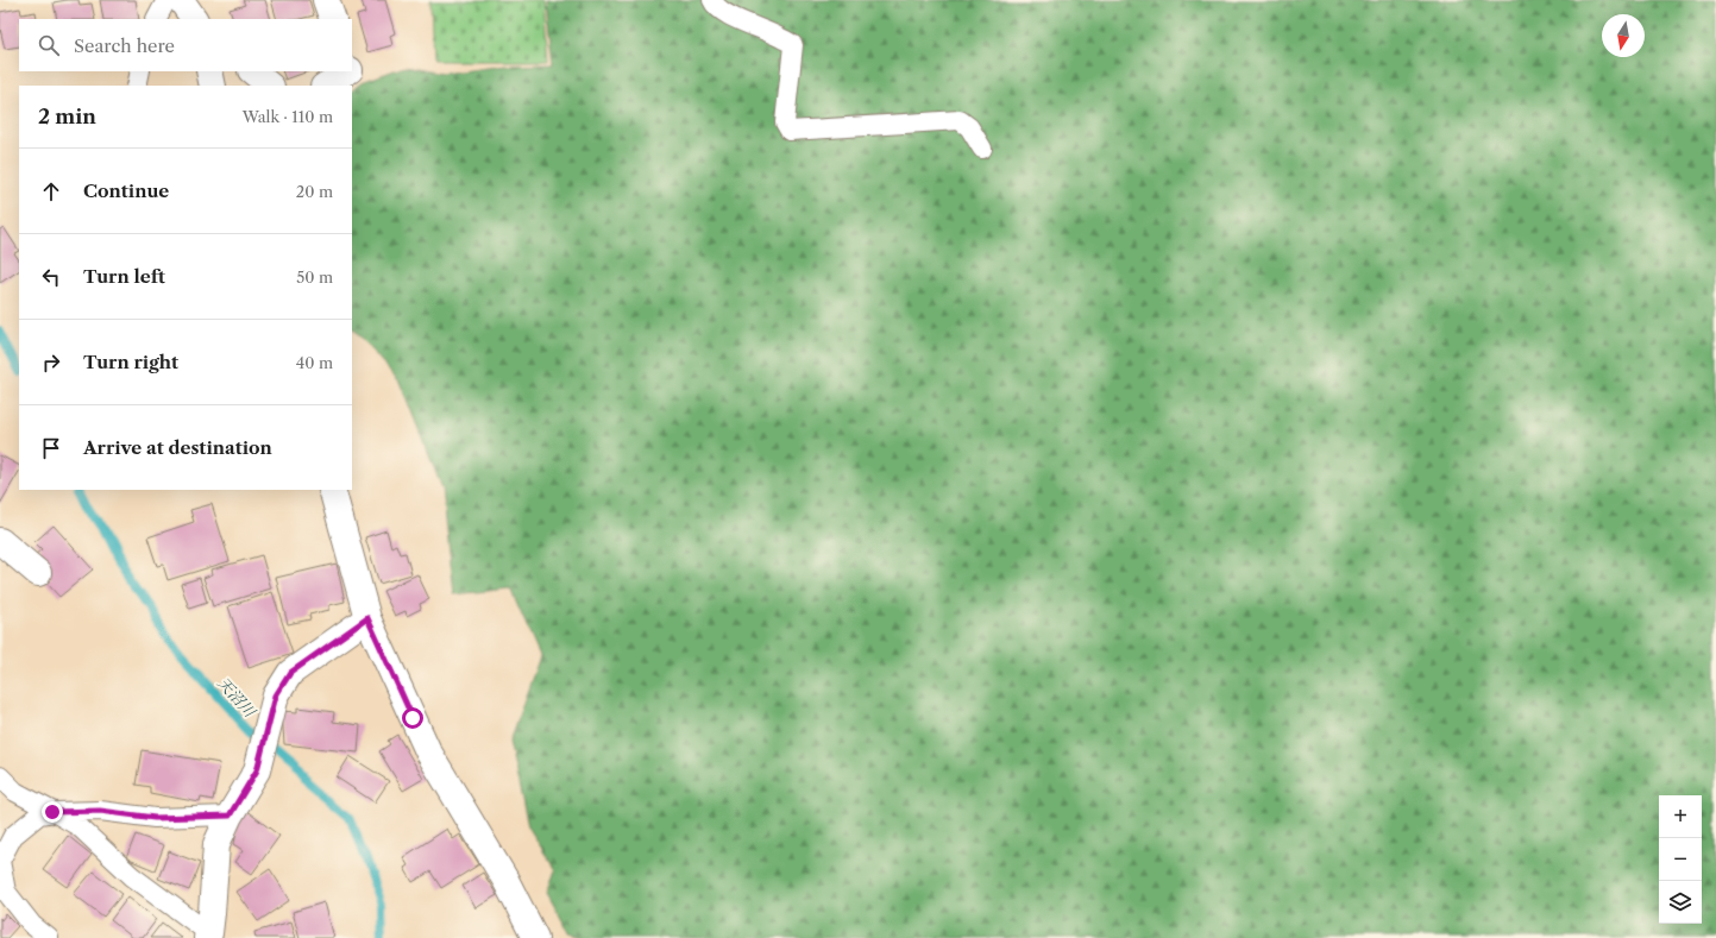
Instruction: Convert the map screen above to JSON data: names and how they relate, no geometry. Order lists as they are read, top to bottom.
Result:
{
  "water": ["天沼川"],
  "north": "bottom",
  "page": {
    "search": "Search here",
    "heading": ["2 min", "Walk · 110 m"],
    "list": [
      ["Continue", "20 m"],
      ["Turn left", "50 m"],
      ["Turn right", "40 m"],
      "Arrive at destination"
    ],
    "map_buttons": ["+", "−"]
  }
}
